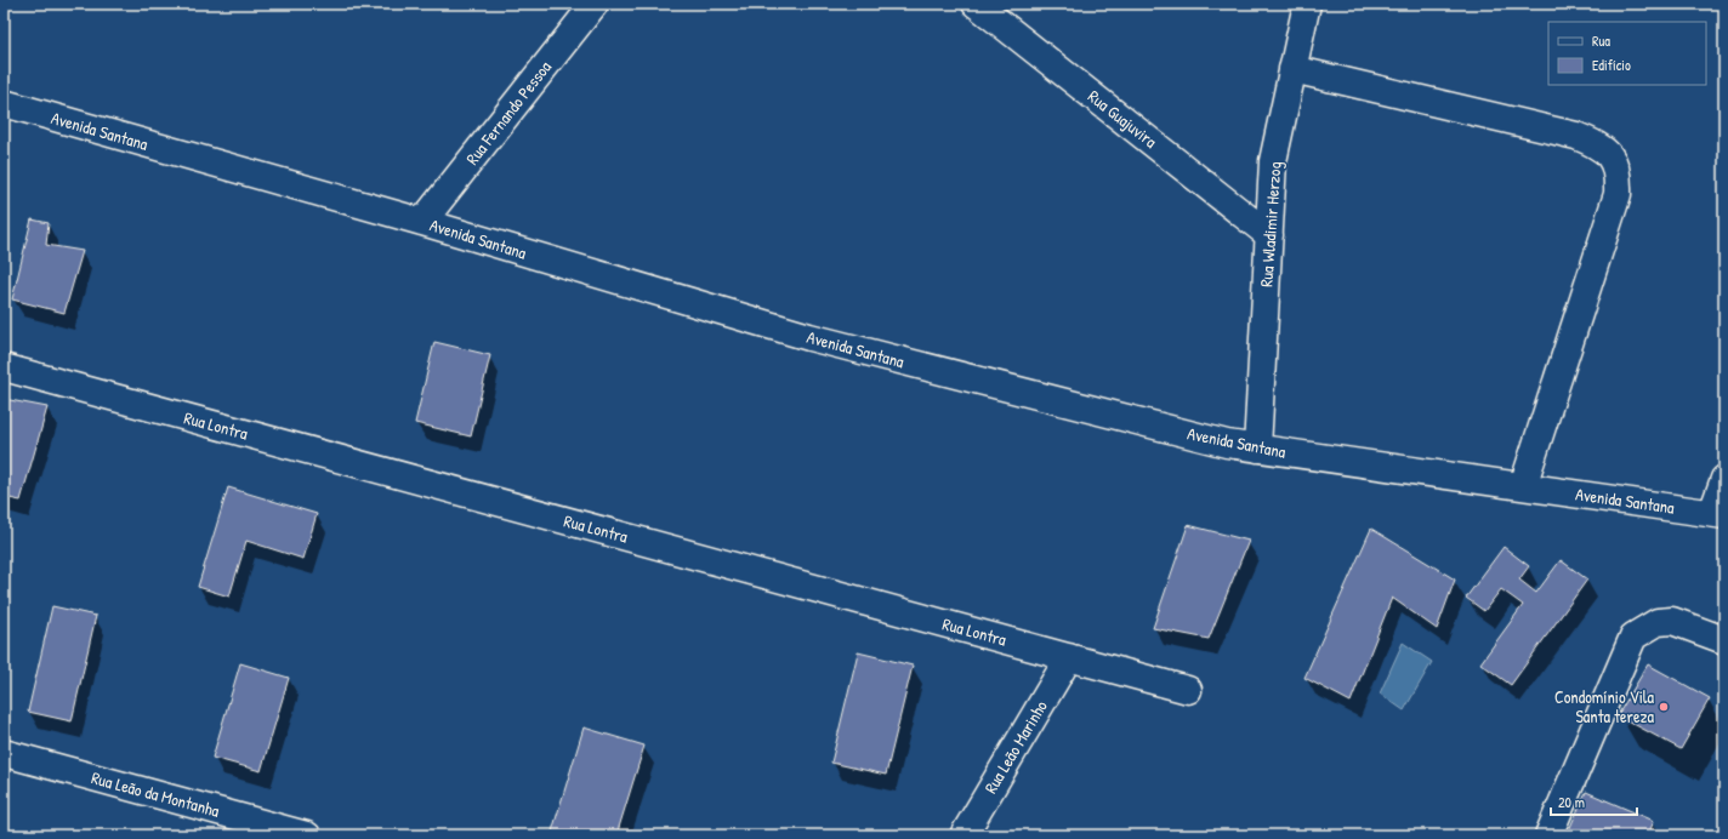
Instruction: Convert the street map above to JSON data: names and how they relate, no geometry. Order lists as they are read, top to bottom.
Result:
{
  "streets": {
    "street": [
      "Rua Fernando Pessoa",
      "Rua Guajuvira",
      "Avenida Santana",
      "Rua Wladimir Herzog",
      "Rua Lontra",
      "Rua Leão Marinho",
      "Rua Leão da Montanha"
    ]
  },
  "crossings": [
    ["Rua Fernando Pessoa", "Avenida Santana"],
    ["Rua Guajuvira", "Rua Wladimir Herzog"],
    ["Avenida Santana", "Rua Wladimir Herzog"],
    ["Rua Lontra", "Rua Leão Marinho"]
  ],
  "places": ["Condomínio Vila Santa tereza"],
  "legend": ["Rua", "Edifício"],
  "scale_bar": "20 m"
}
